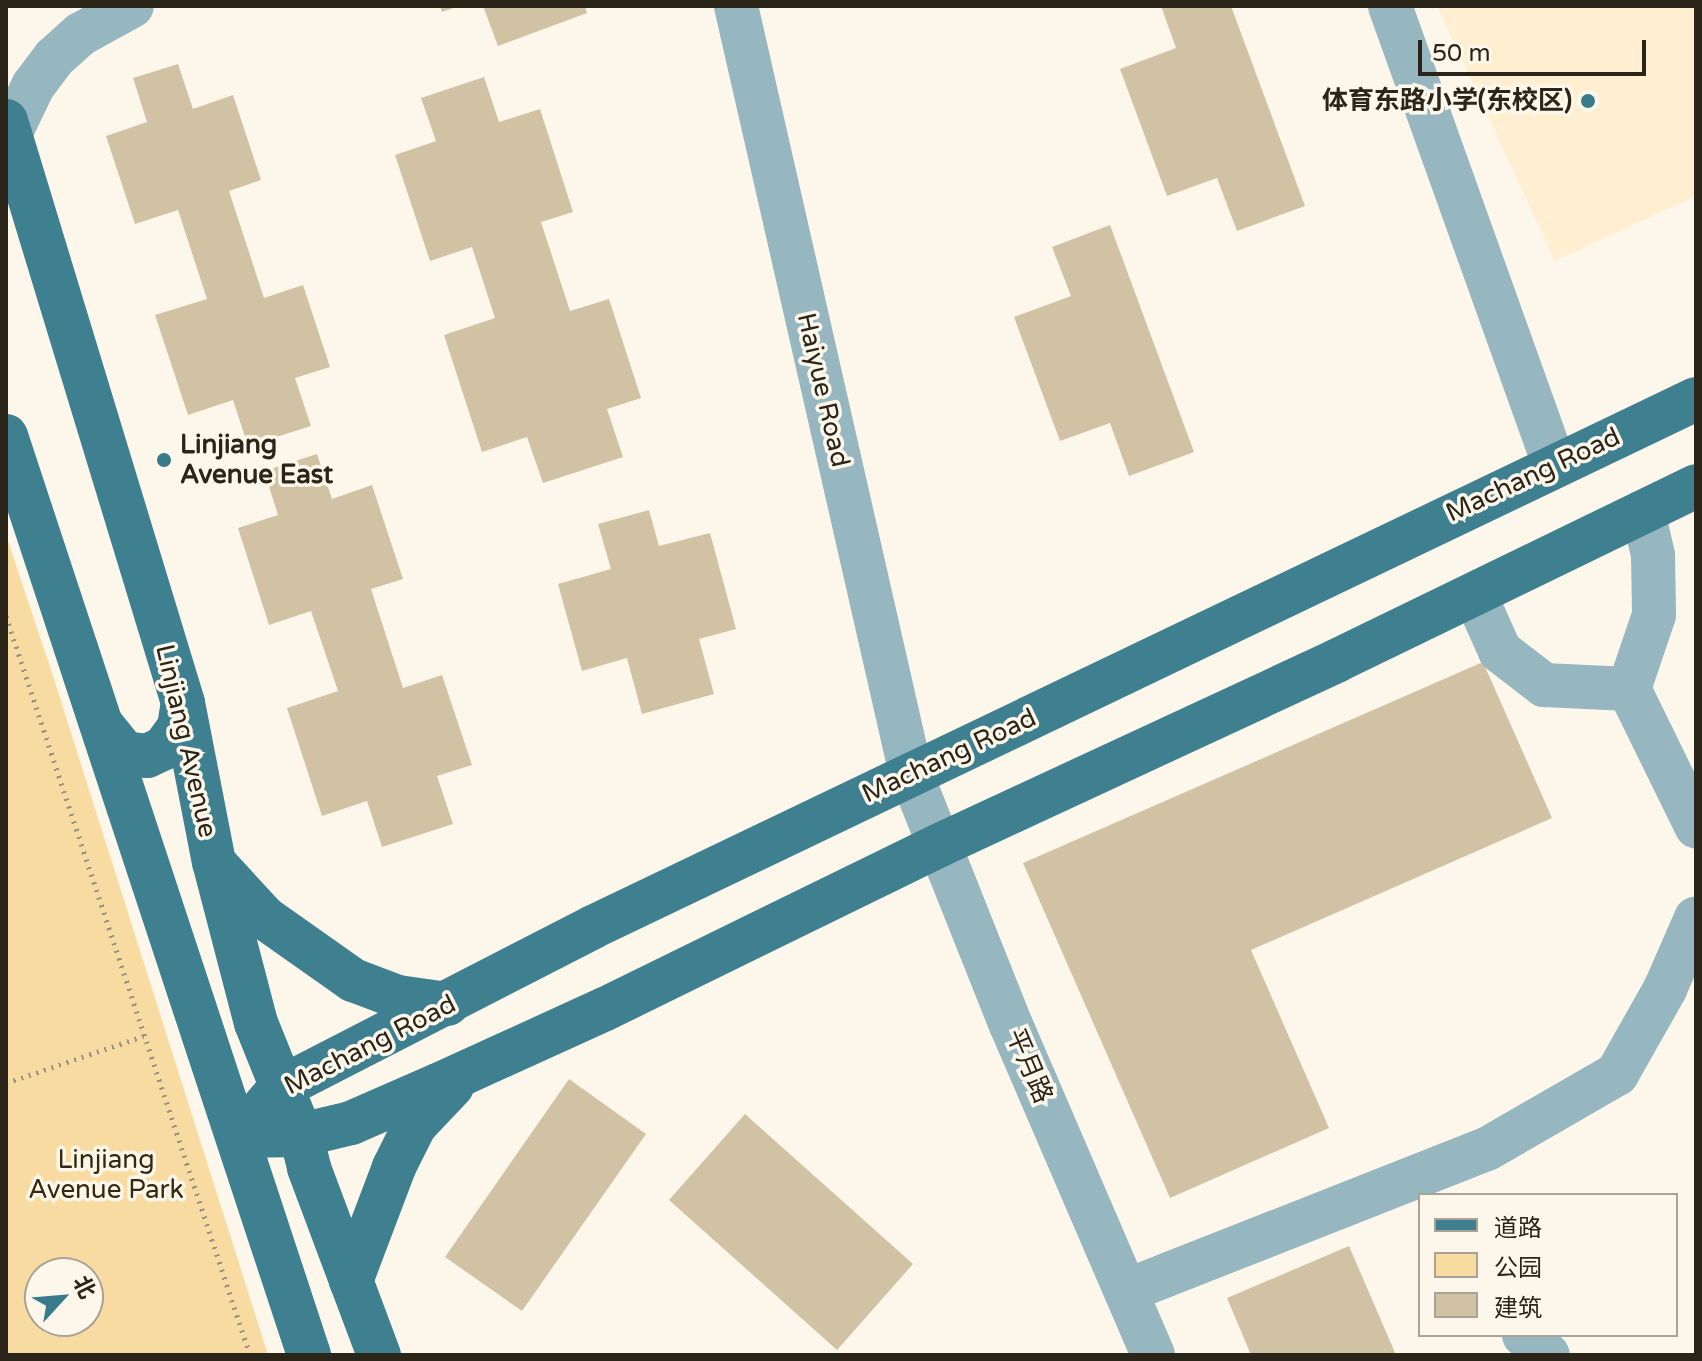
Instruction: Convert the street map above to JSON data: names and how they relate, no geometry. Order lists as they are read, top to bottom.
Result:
{
  "streets": {
    "main road": ["Machang Road", "Linjiang Avenue"],
    "street": ["Haiyue Road", "平月路"]
  },
  "crossings": [
    ["Haiyue Road", "Machang Road"],
    ["Haiyue Road", "平月路"],
    ["Machang Road", "Linjiang Avenue"],
    ["Machang Road", "平月路"]
  ],
  "parks": ["Linjiang Avenue Park"],
  "places": ["体育东路小学(东校区)", "Linjiang Avenue East"],
  "legend": ["道路", "公园", "建筑"],
  "scale_bar": "50 m",
  "north": "top right"
}
